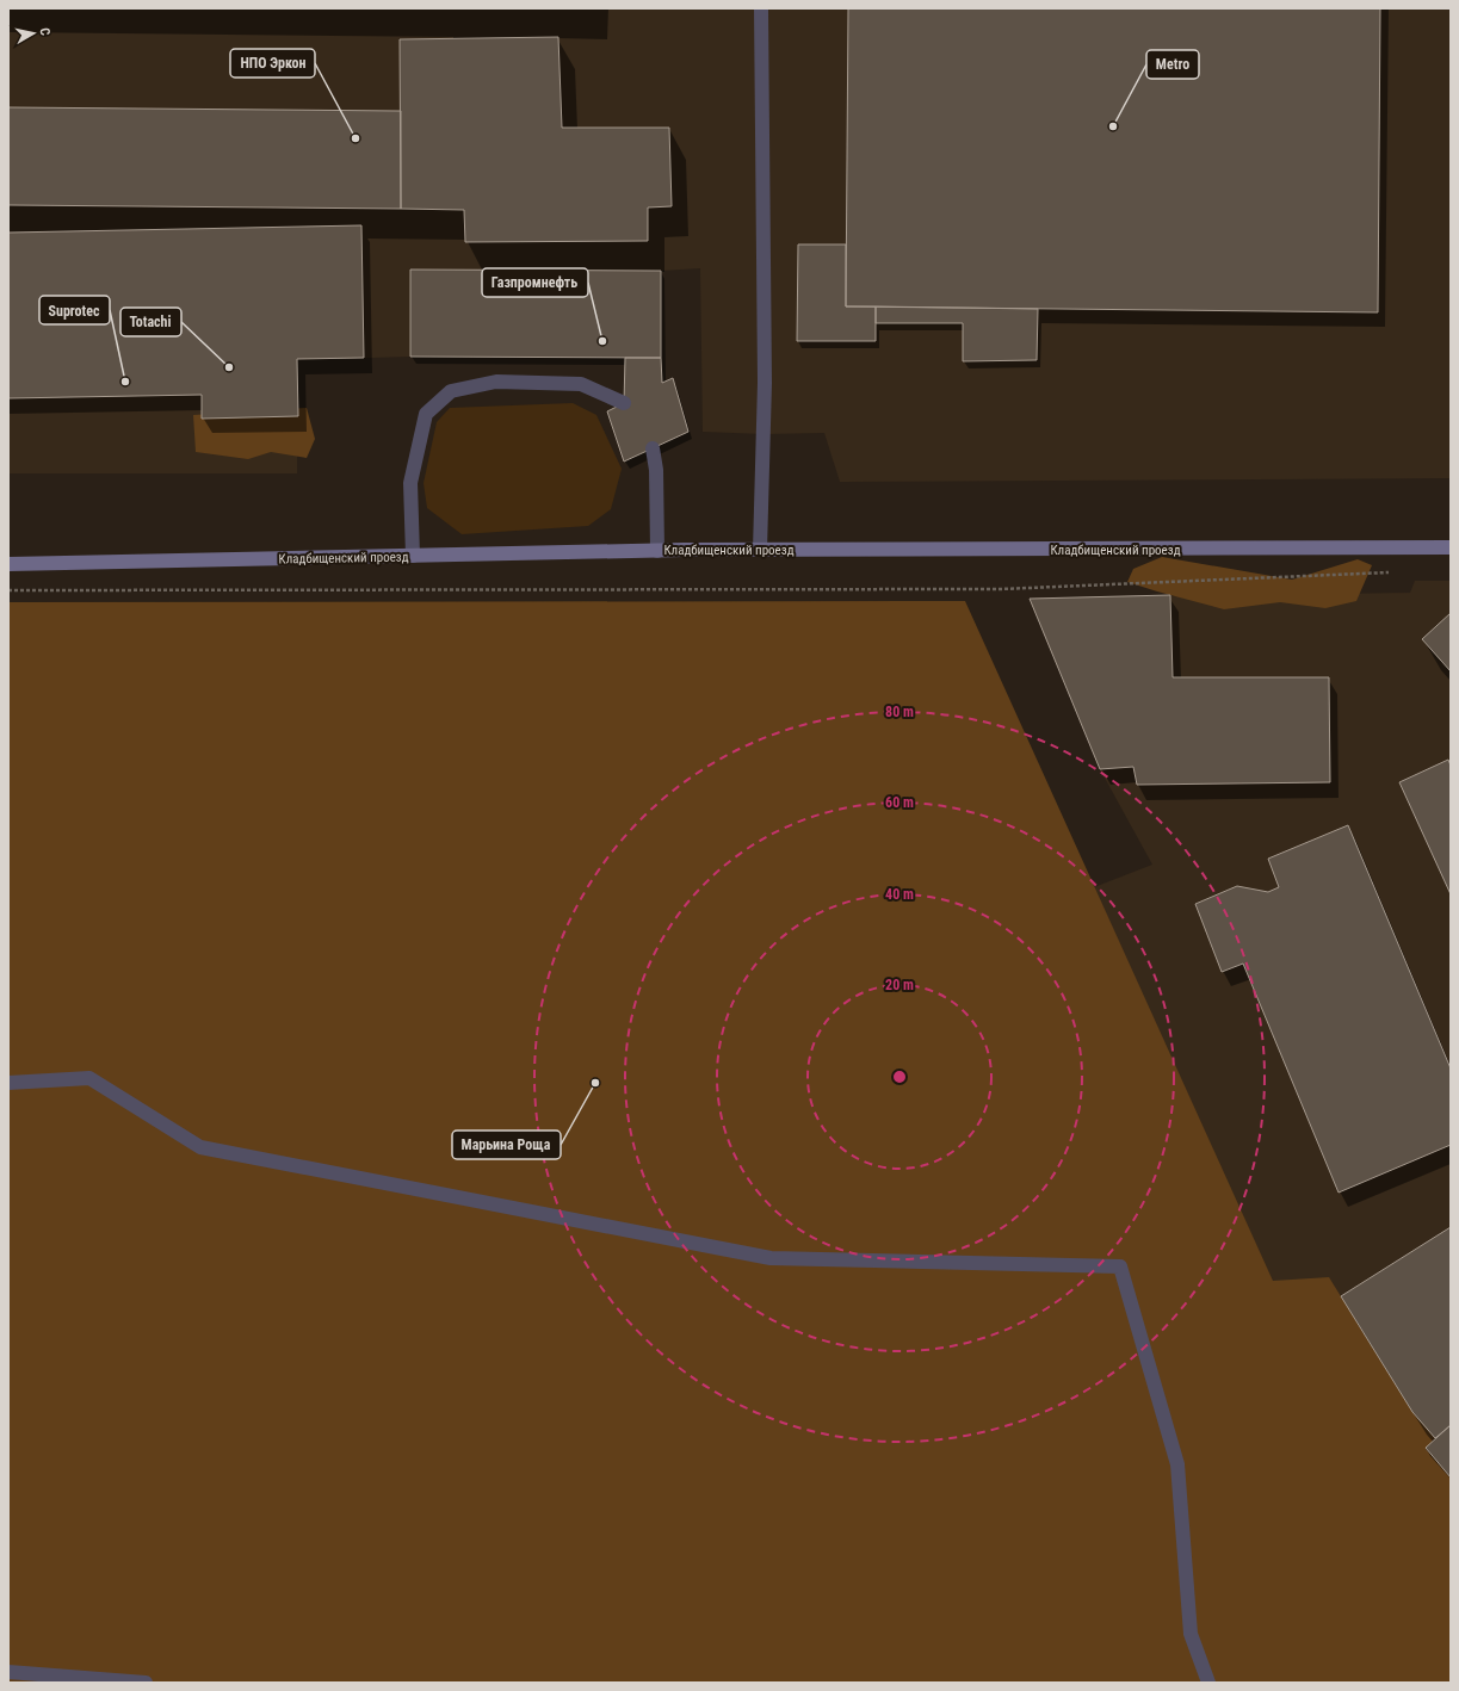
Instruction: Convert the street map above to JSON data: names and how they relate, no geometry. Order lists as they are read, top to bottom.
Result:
{
  "streets": {
    "street": ["Кладбищенский проезд"]
  },
  "places": [
    "Metro",
    "НПО Эркон",
    "Газпромнефть",
    "Totachi",
    "Suprotec",
    "Марьина Роща"
  ],
  "north": "right",
  "rings": [
    "80 m",
    "60 m",
    "40 m",
    "20 m"
  ]
}
